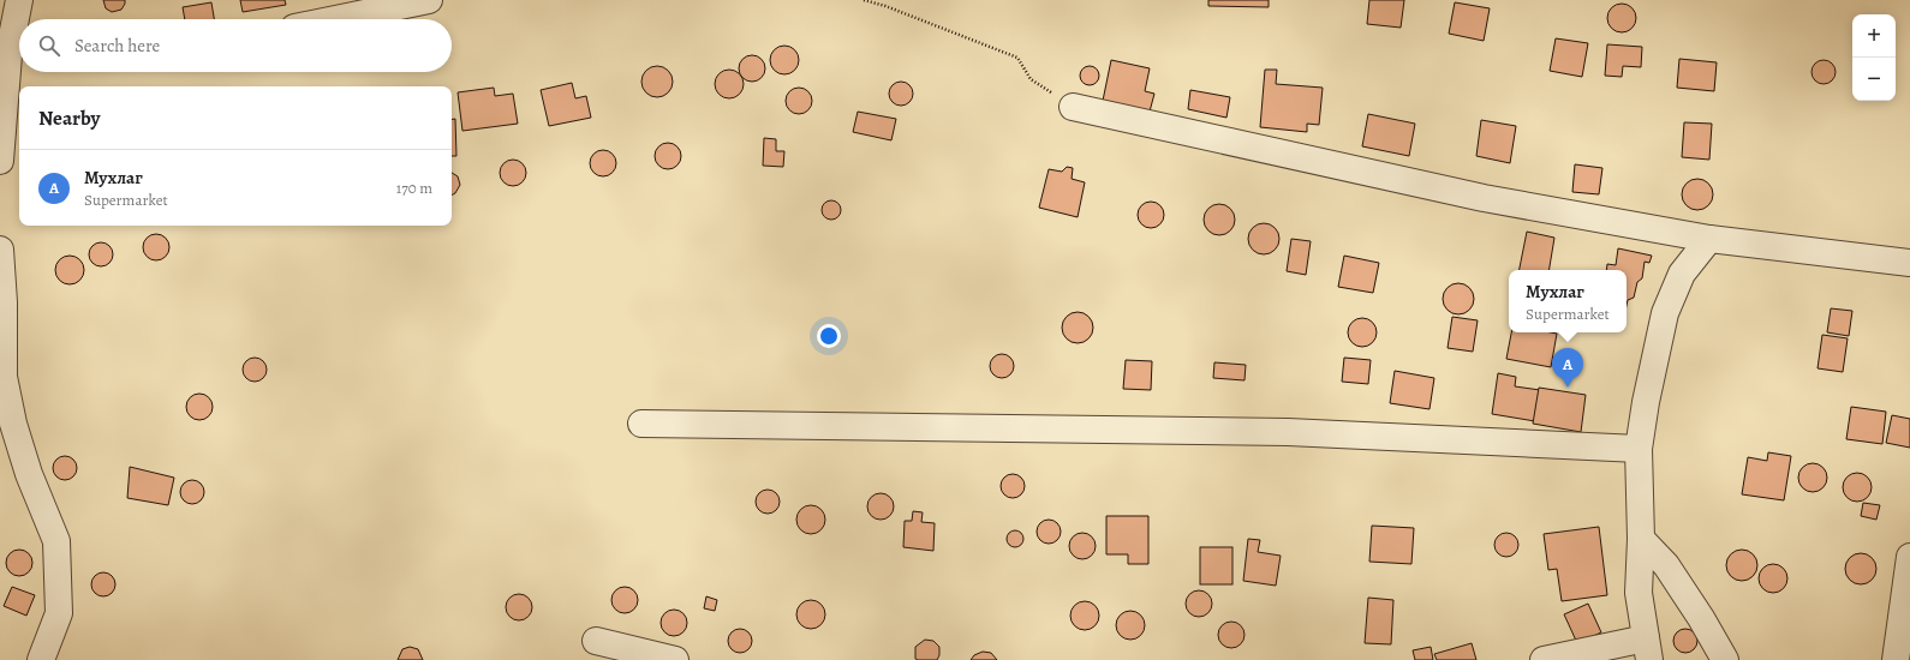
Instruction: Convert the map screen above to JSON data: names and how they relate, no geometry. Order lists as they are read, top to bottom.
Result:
{
  "page": {
    "map_buttons": ["+", "−"],
    "search": "Search here",
    "heading": "Nearby",
    "list": [
      {
        "mark": "A",
        "name": "Мухлаг",
        "note": "Supermarket",
        "value": "170 m"
      }
    ],
    "popup": ["Мухлаг", "Supermarket"],
    "pins": "A"
  }
}
